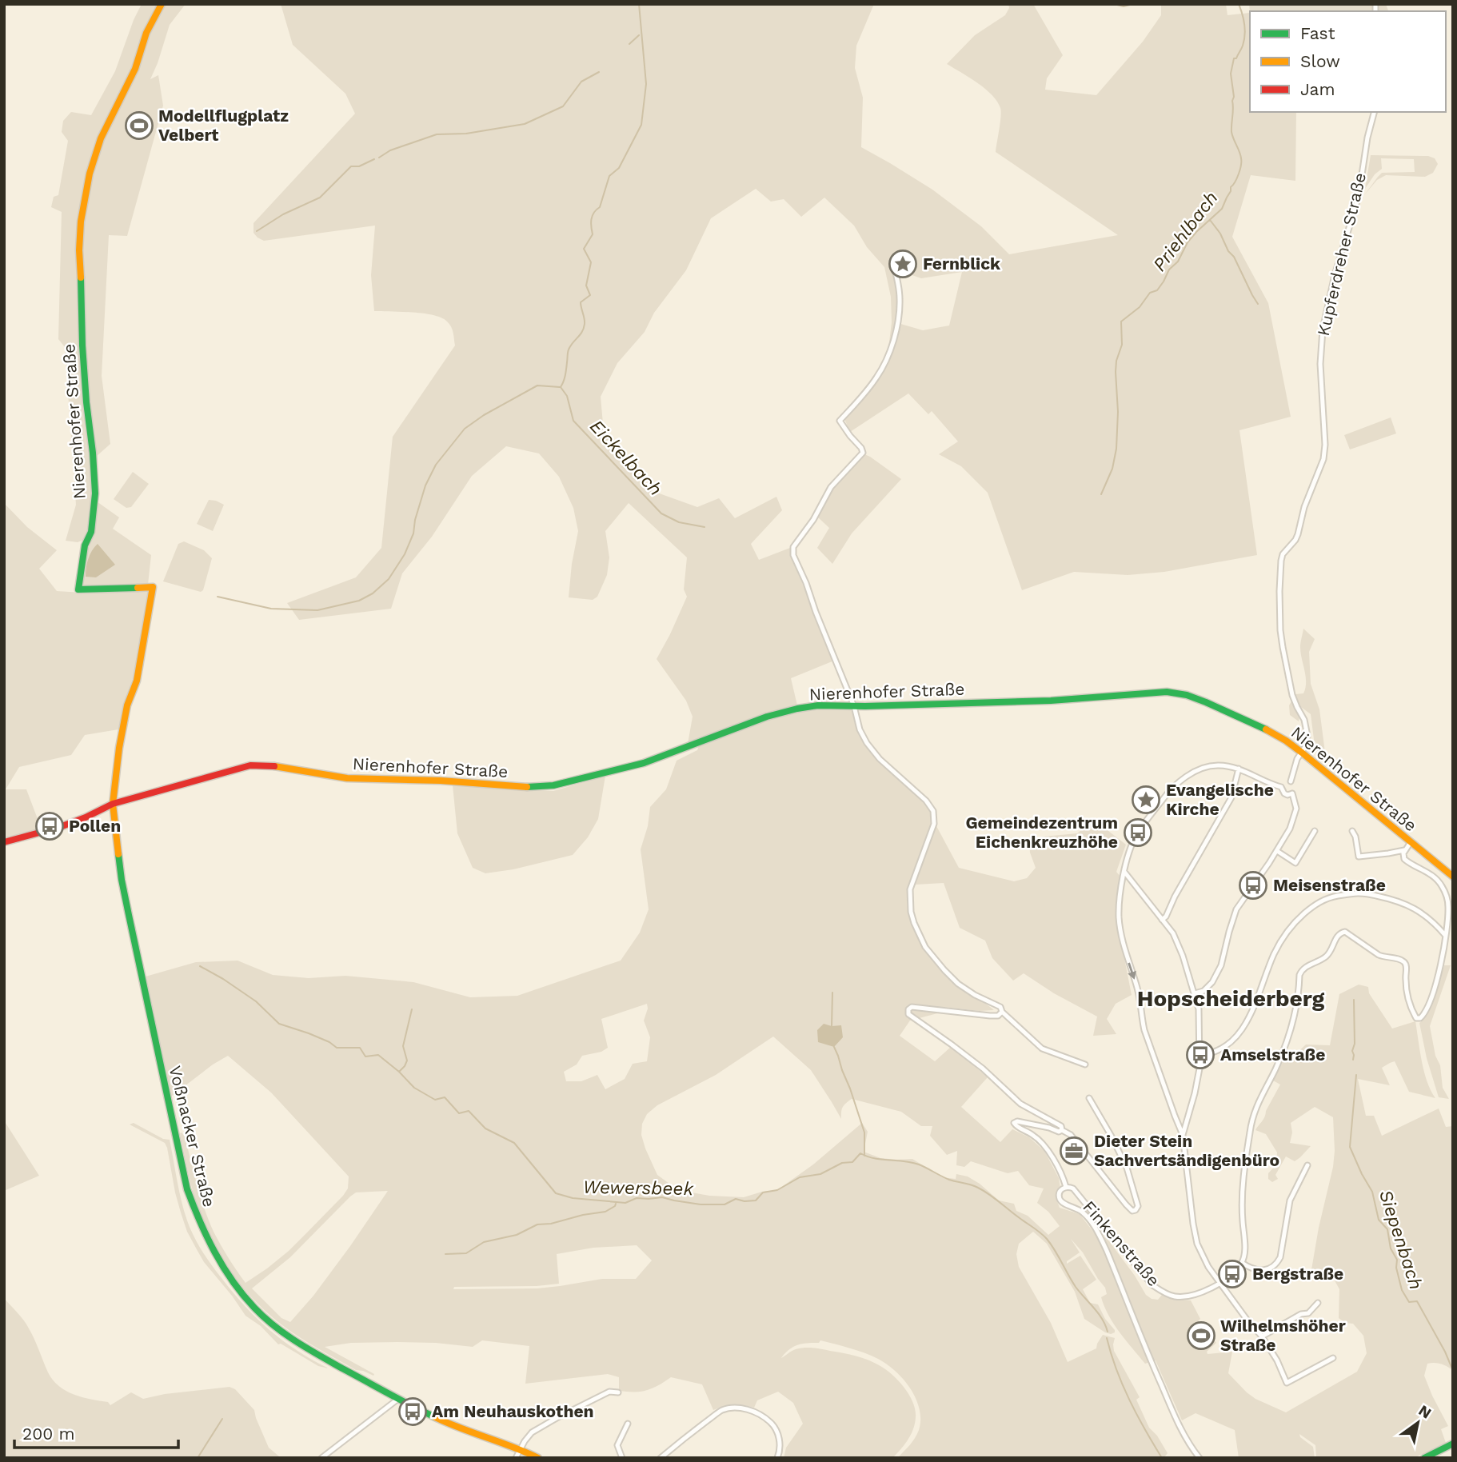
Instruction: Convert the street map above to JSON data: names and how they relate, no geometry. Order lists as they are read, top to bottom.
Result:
{
  "streets": {
    "street": [
      "Kupferdreher Straße",
      "Nierenhofer Straße",
      "Voßnacker Straße",
      "Finkenstraße"
    ]
  },
  "crossings": [
    ["Kupferdreher Straße", "Nierenhofer Straße"],
    ["Nierenhofer Straße", "Voßnacker Straße"]
  ],
  "districts": ["Hopscheiderberg"],
  "water": [
    "Priehlbach",
    "Eickelbach",
    "Wewersbeek",
    "Siepenbach"
  ],
  "places": {
    "sports": ["Modellflugplatz Velbert", "Wilhelmshöher Straße"],
    "place": ["Fernblick", "Evangelische Kirche"],
    "bus stop": [
      "Pollen",
      "Gemeindezentrum Eichenkreuzhöhe",
      "Meisenstraße",
      "Amselstraße",
      "Bergstraße",
      "Am Neuhauskothen"
    ],
    "office": ["Dieter Stein Sachvertsändigenbüro"]
  },
  "legend": ["Fast", "Slow", "Jam"],
  "scale_bar": "200 m",
  "north": "top right"
}
